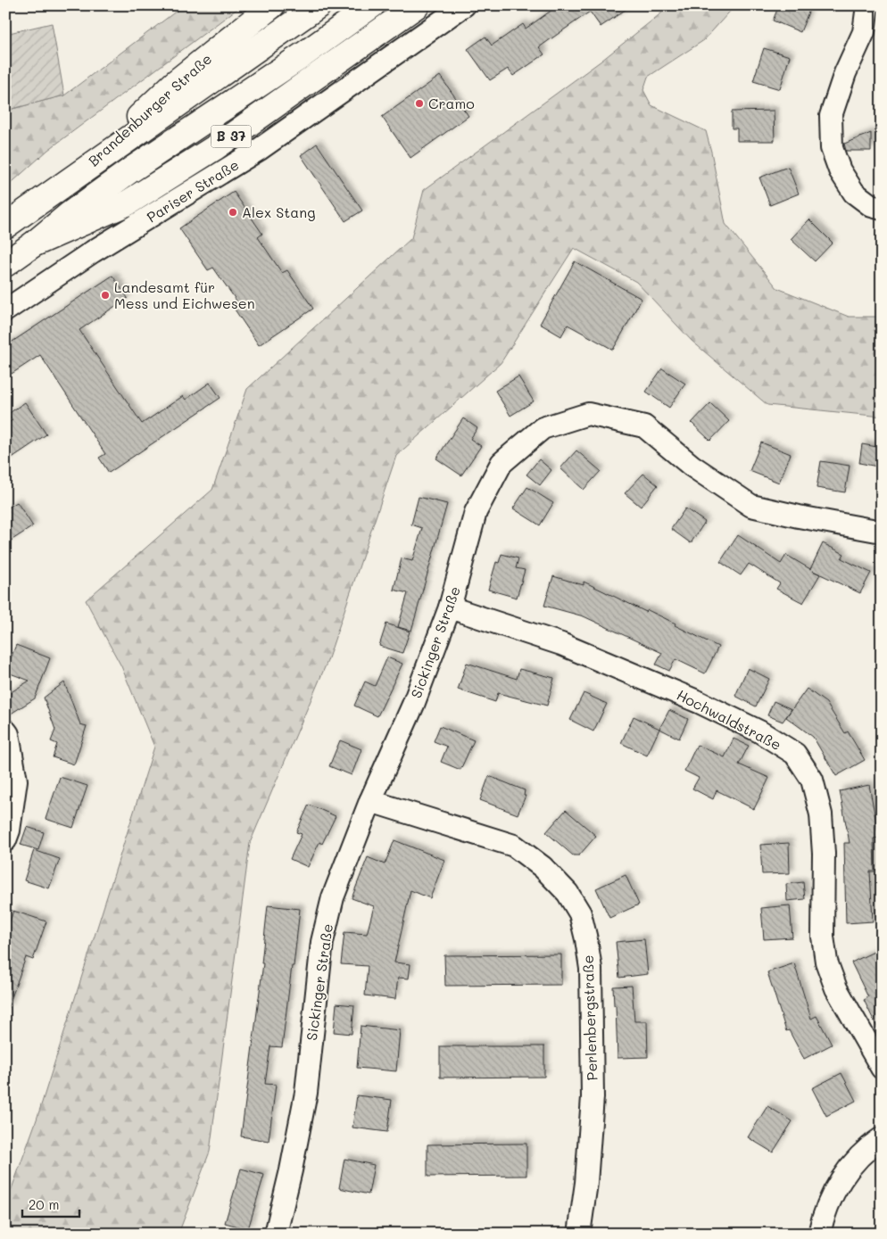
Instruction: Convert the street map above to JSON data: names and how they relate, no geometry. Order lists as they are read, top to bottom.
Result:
{
  "streets": {
    "main road": ["Brandenburger Straße", "B 37"],
    "street": [
      "Pariser Straße",
      "Sickinger Straße",
      "Hochwaldstraße",
      "Perlenbergstraße"
    ]
  },
  "crossings": [
    ["Sickinger Straße", "Hochwaldstraße"],
    ["Sickinger Straße", "Perlenbergstraße"]
  ],
  "places": ["Cramo", "Alex Stang", "Landesamt für Mess und Eichwesen"],
  "scale_bar": "20 m"
}
